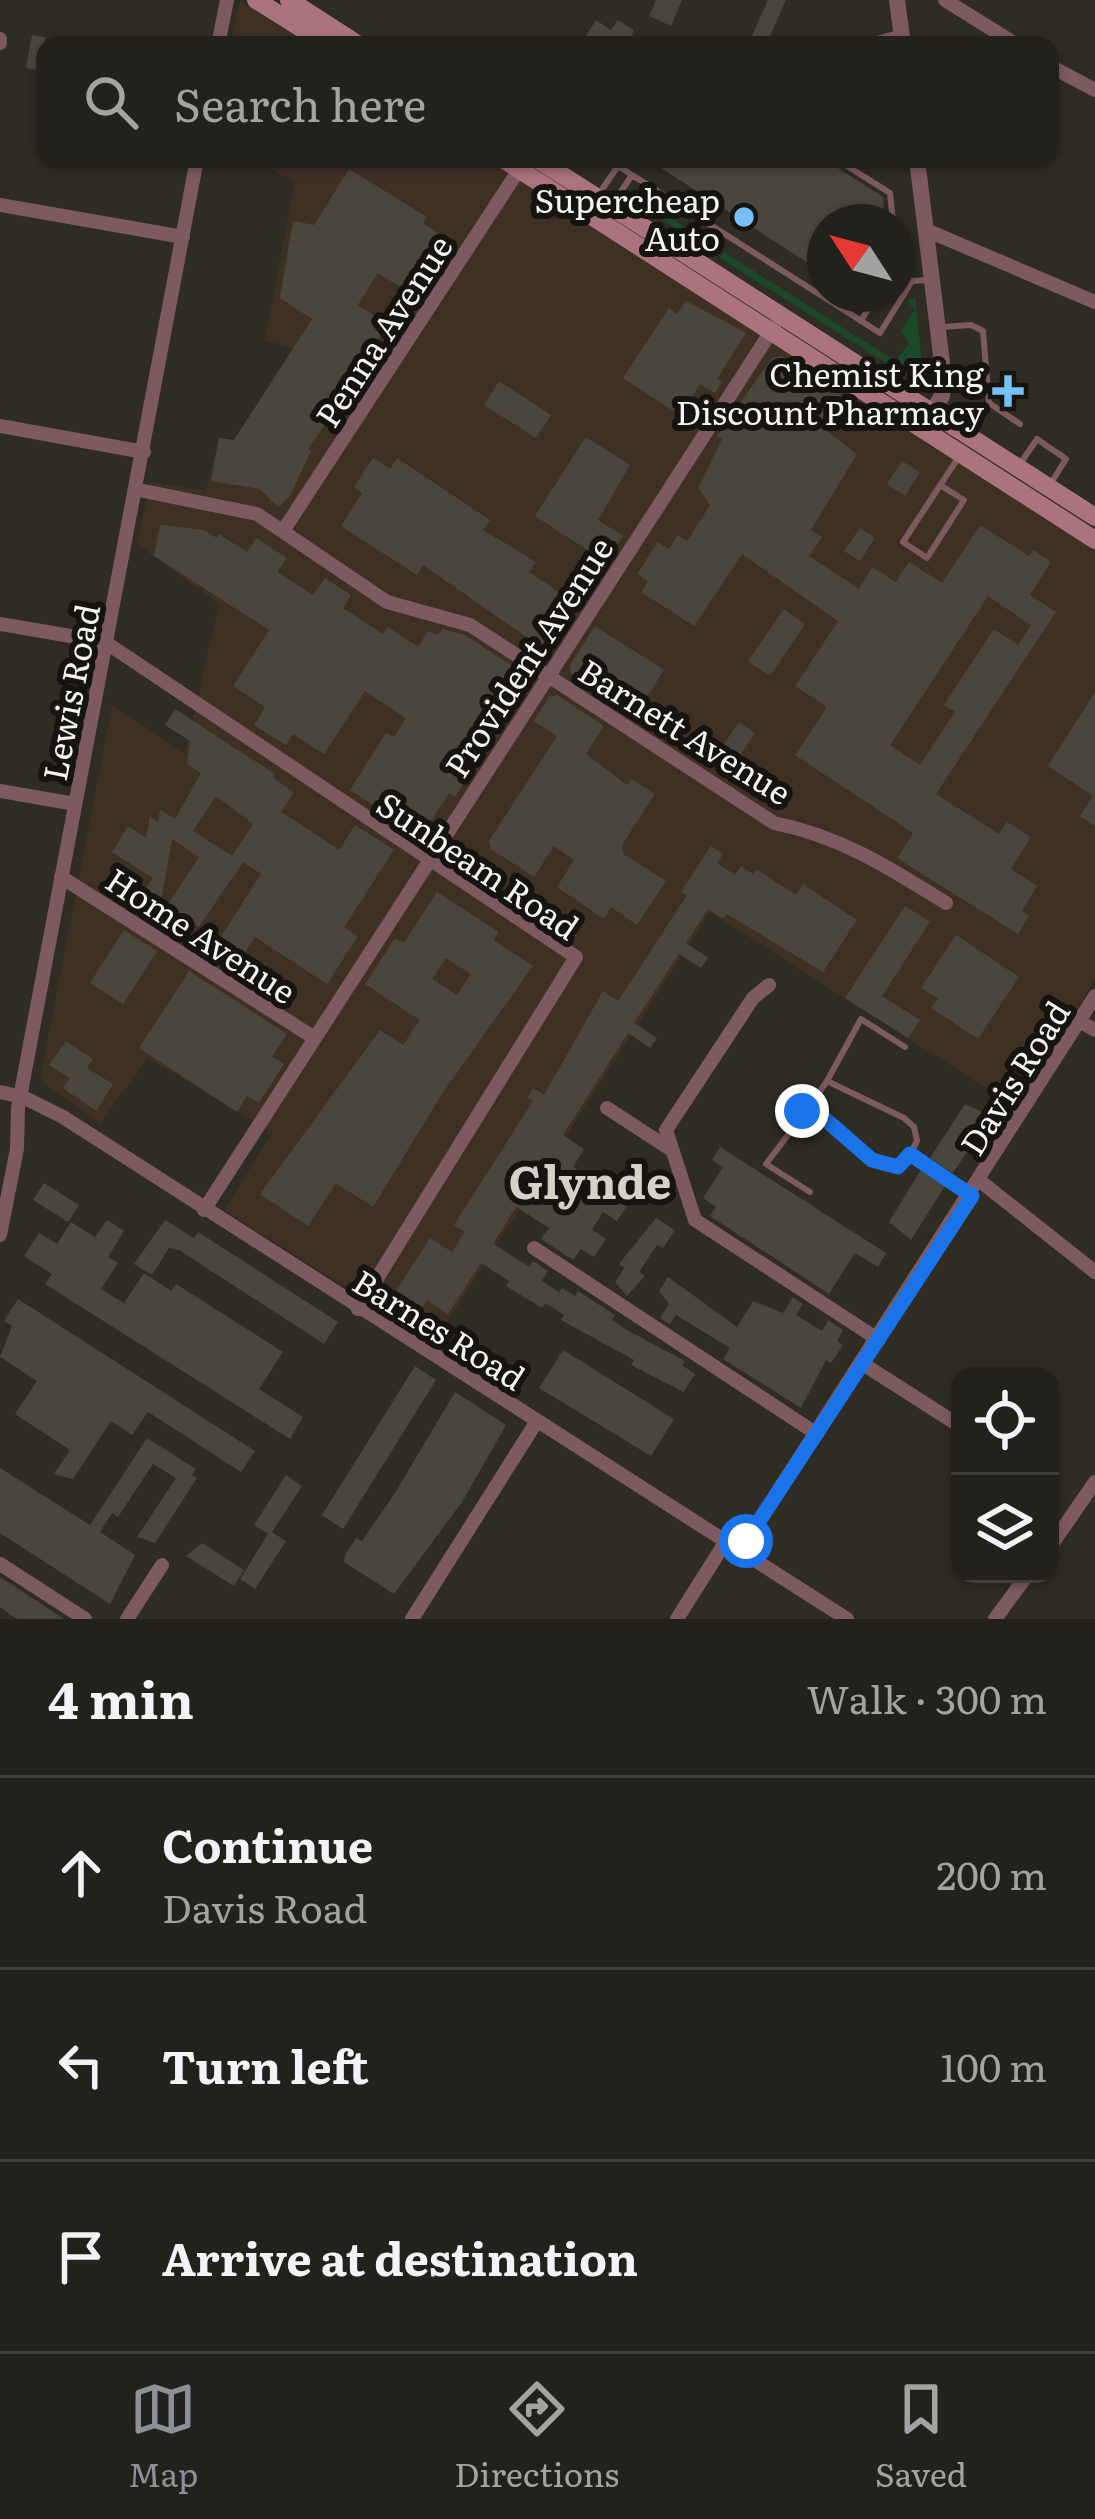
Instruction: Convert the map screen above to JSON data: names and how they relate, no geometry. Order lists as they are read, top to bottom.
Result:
{
  "streets": {
    "street": [
      "Penna Avenue",
      "Provident Avenue",
      "Lewis Road",
      "Barnett Avenue",
      "Sunbeam Road",
      "Home Avenue",
      "Davis Road",
      "Barnes Road"
    ]
  },
  "crossings": [
    ["Penna Avenue", "Barnett Avenue"],
    ["Provident Avenue", "Barnett Avenue"],
    ["Provident Avenue", "Sunbeam Road"],
    ["Provident Avenue", "Home Avenue"],
    ["Provident Avenue", "Barnes Road"],
    ["Lewis Road", "Barnett Avenue"],
    ["Lewis Road", "Sunbeam Road"],
    ["Lewis Road", "Home Avenue"],
    ["Lewis Road", "Barnes Road"],
    ["Sunbeam Road", "Barnes Road"],
    ["Davis Road", "Barnes Road"]
  ],
  "districts": ["Glynde"],
  "places": {
    "other": ["Supercheap Auto"],
    "health": ["Chemist King Discount Pharmacy"]
  },
  "north": "top left",
  "page": {
    "search": "Search here",
    "heading": ["4 min", "Walk · 300 m"],
    "list": [
      ["Continue", "Davis Road", "200 m"],
      ["Turn left", "100 m"],
      "Arrive at destination"
    ],
    "nav": ["Map", "Directions", "Saved"]
  }
}
